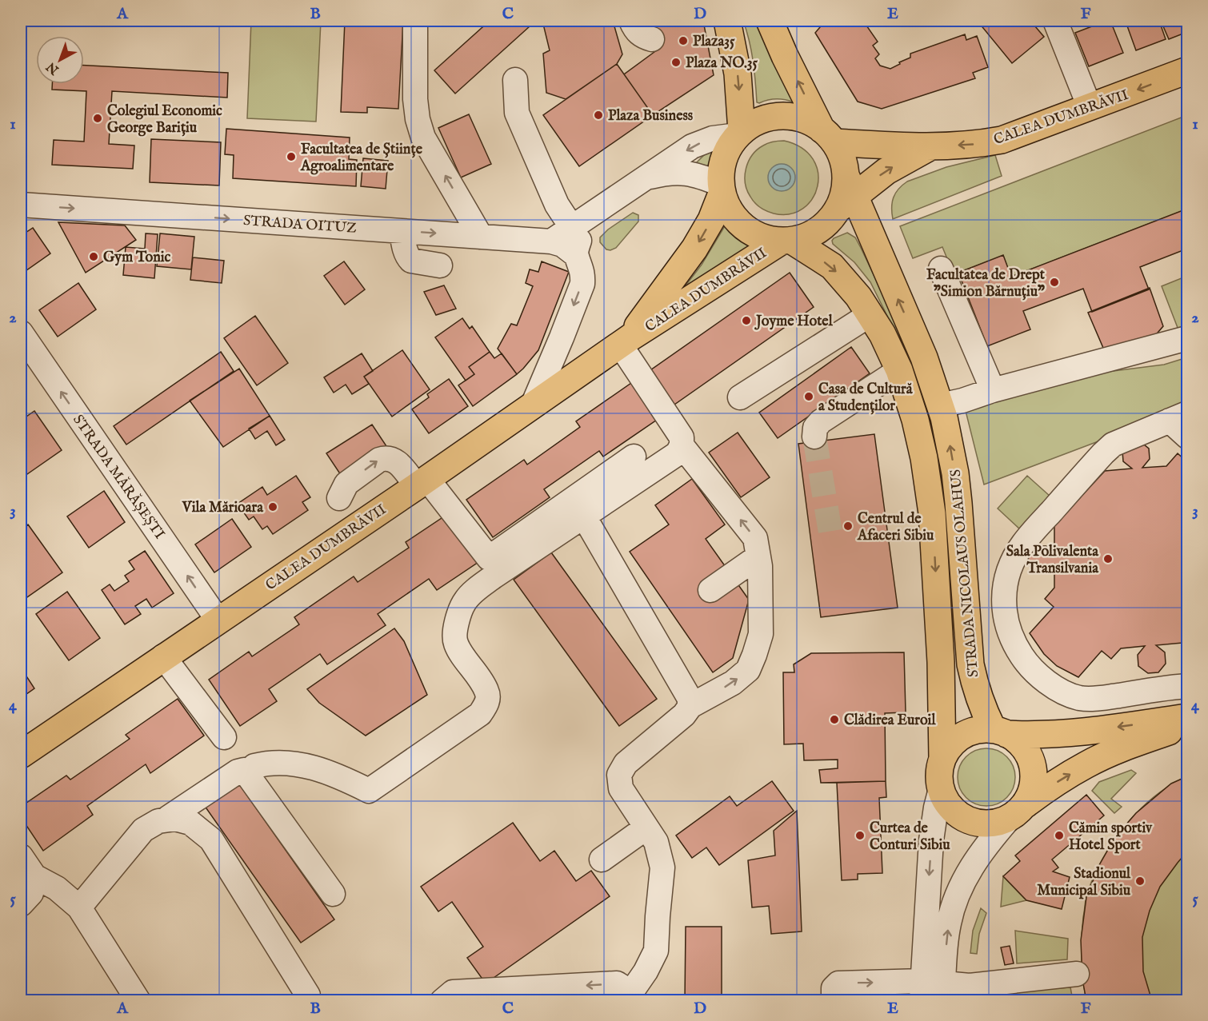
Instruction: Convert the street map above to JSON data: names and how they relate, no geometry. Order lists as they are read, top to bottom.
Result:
{
  "streets": {
    "main road": ["CALEA DUMBRĂVII", "STRADA NICOLAUS OLAHUS"],
    "street": ["STRADA OITUZ", "STRADA MĂRĂȘEȘTI"]
  },
  "crossings": [
    ["CALEA DUMBRĂVII", "STRADA MĂRĂȘEȘTI"],
    ["CALEA DUMBRĂVII", "STRADA NICOLAUS OLAHUS"]
  ],
  "one_way": ["STRADA OITUZ", "STRADA MĂRĂȘEȘTI"],
  "places": [
    "Plaza35",
    "Plaza NO.35",
    "Plaza Business",
    "Colegiul Economic George Barițiu",
    "Facultatea de Științe Agroalimentare",
    "Gym Tonic",
    "Facultatea de Drept \"Simion Bărnuțiu\"",
    "Joyme Hotel",
    "Casa de Cultură a Studenților",
    "Vila Mărioara",
    "Centrul de Afaceri Sibiu",
    "Sala Polivalenta Transilvania",
    "Clădirea Euroil",
    "Curtea de Conturi Sibiu",
    "Cămin sportiv Hotel Sport",
    "Stadionul Municipal Sibiu"
  ],
  "north": "bottom left",
  "grid": {
    "columns": [
      "A",
      "B",
      "C",
      "D",
      "E",
      "F"
    ],
    "rows": [
      "1",
      "2",
      "3",
      "4",
      "5"
    ]
  }
}
